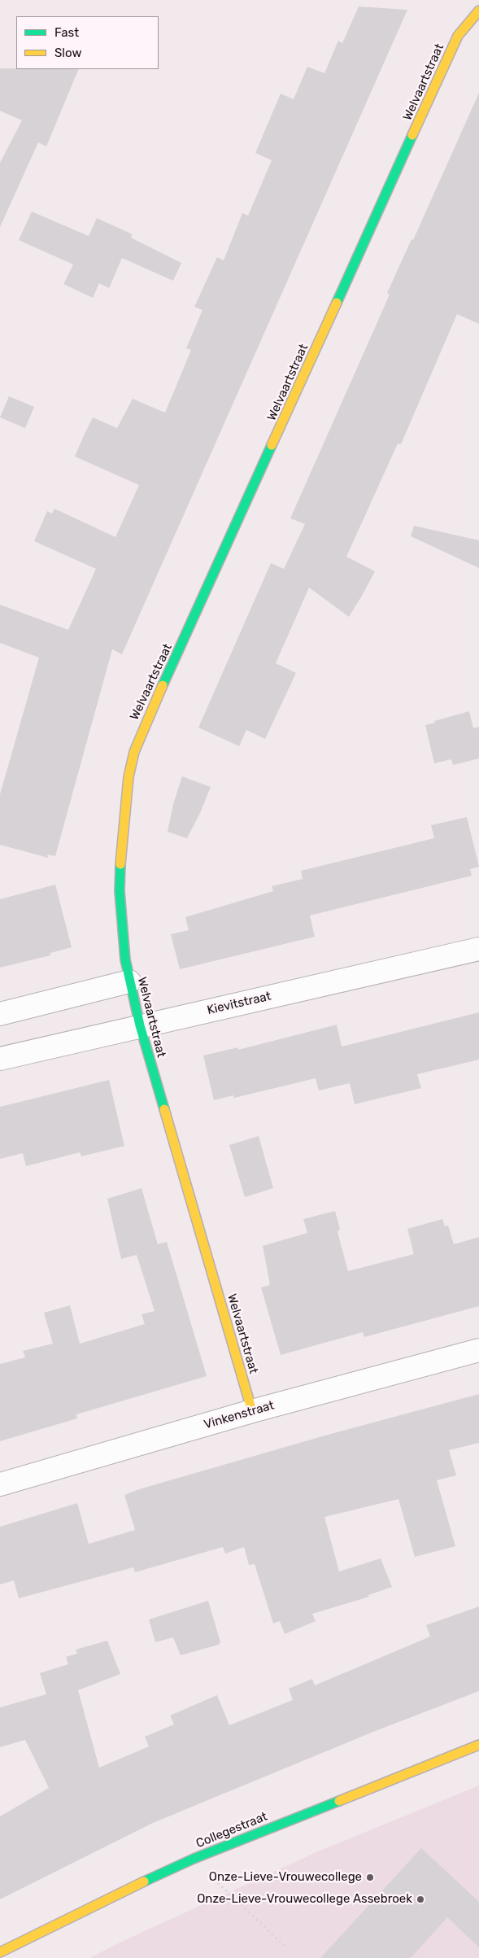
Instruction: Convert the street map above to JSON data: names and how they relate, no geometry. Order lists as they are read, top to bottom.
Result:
{
  "streets": {
    "street": [
      "Welvaartstraat",
      "Kievitstraat",
      "Vinkenstraat",
      "Collegestraat"
    ]
  },
  "crossings": [
    ["Welvaartstraat", "Kievitstraat"],
    ["Welvaartstraat", "Vinkenstraat"]
  ],
  "places": ["Onze-Lieve-Vrouwecollege", "Onze-Lieve-Vrouwecollege Assebroek"],
  "legend": ["Fast", "Slow"]
}
